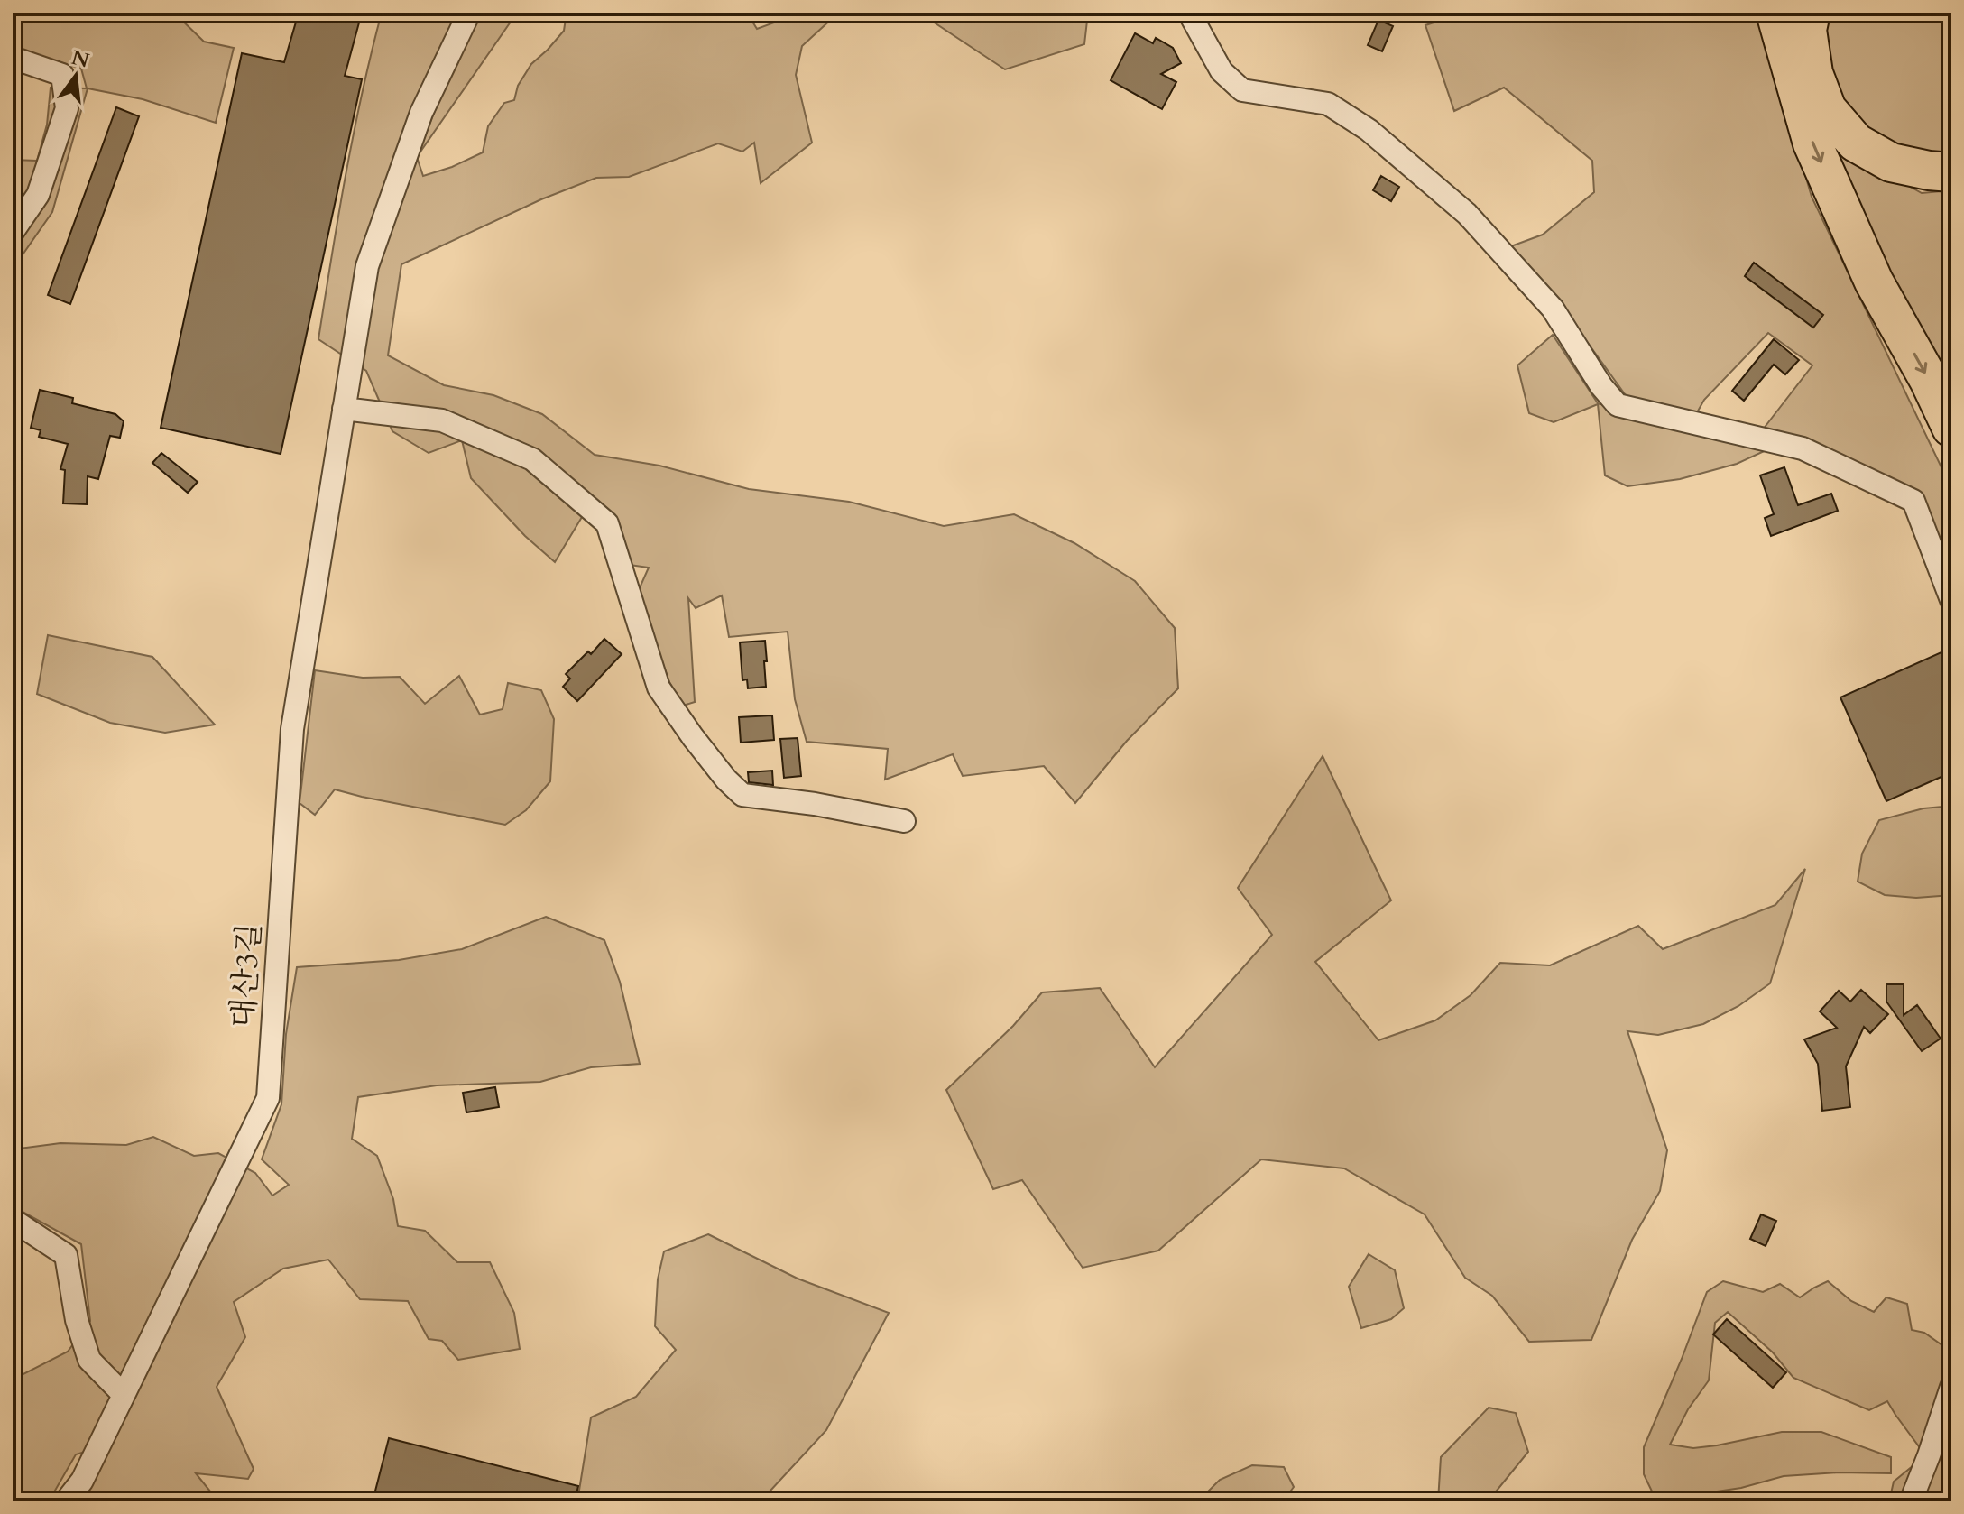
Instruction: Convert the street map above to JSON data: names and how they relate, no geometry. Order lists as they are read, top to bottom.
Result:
{
  "streets": {
    "street": ["대산3길"]
  },
  "north": "top"
}
